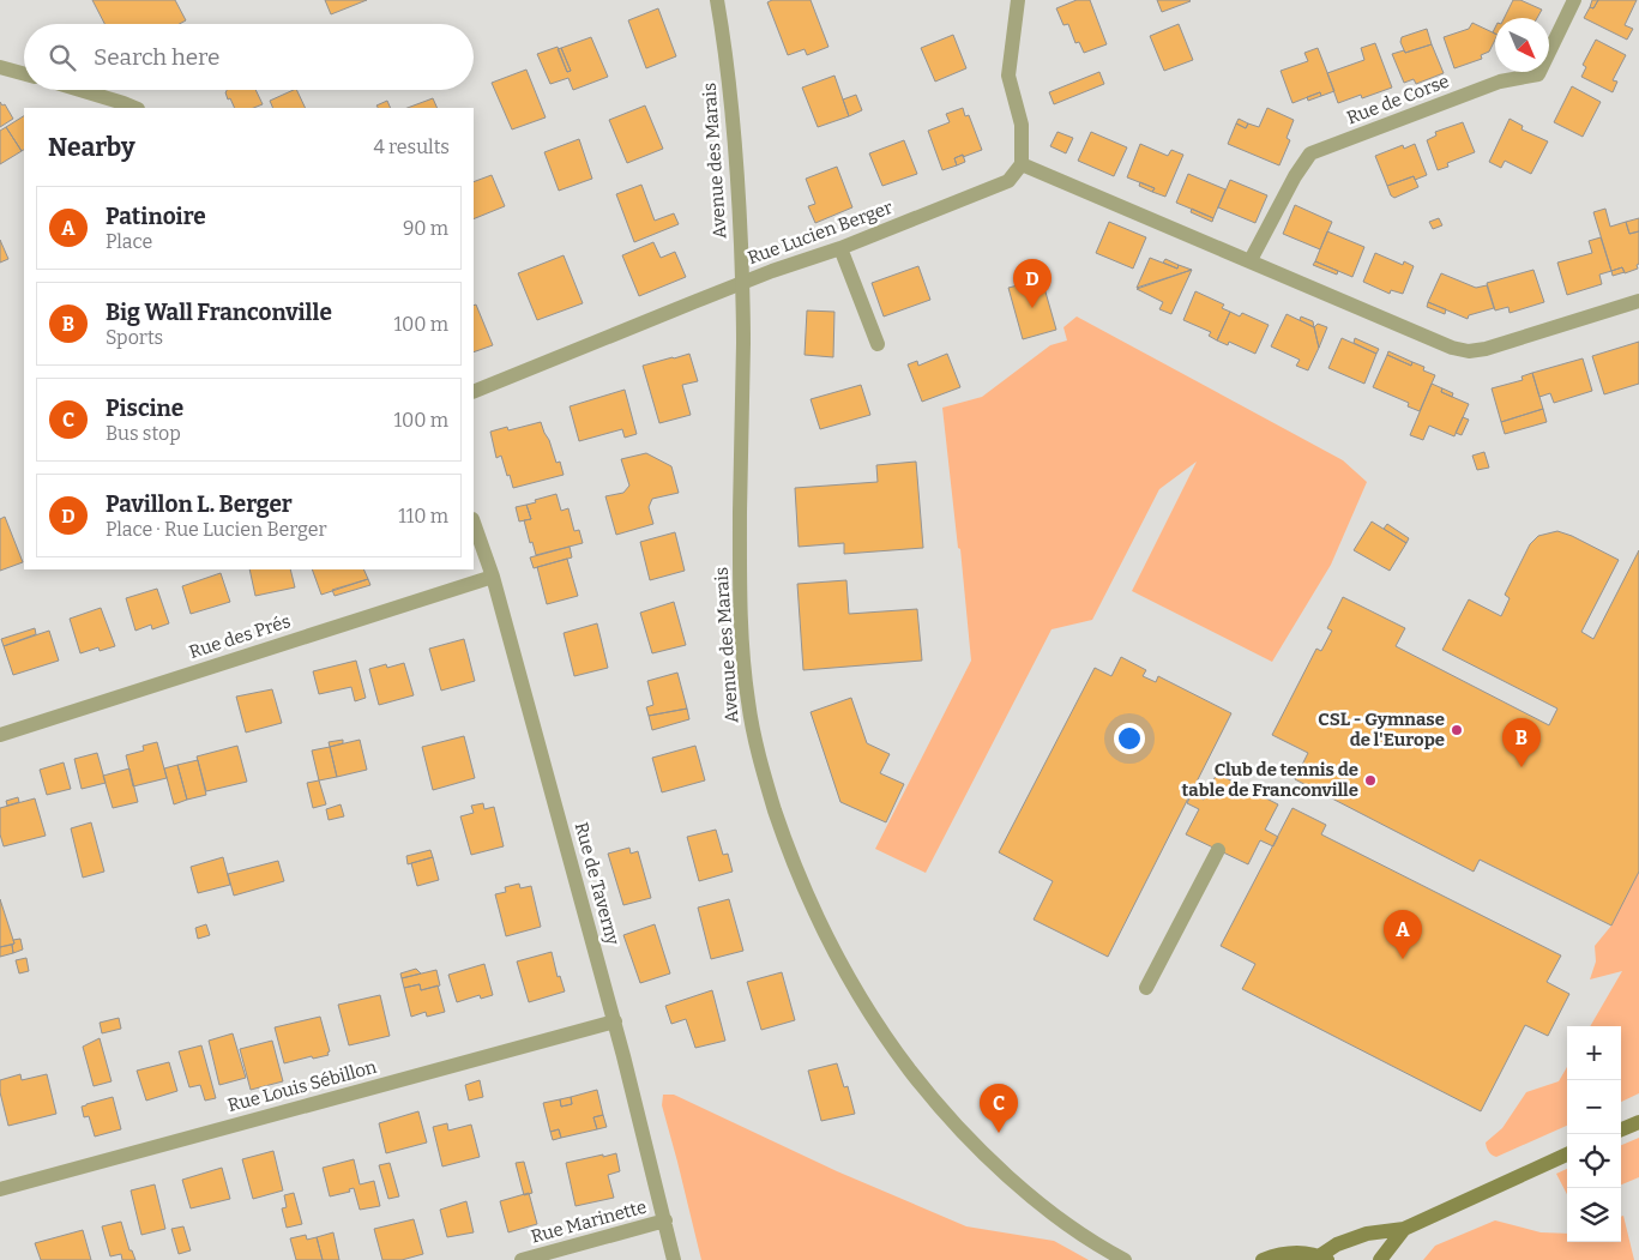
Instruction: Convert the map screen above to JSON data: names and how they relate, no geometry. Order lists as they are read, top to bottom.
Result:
{
  "streets": {
    "street": [
      "Rue de Corse",
      "Avenue des Marais",
      "Rue Lucien Berger",
      "Rue des Prés",
      "Rue de Taverny",
      "Rue Louis Sébillon",
      "Rue Marinette"
    ]
  },
  "crossings": [
    ["Avenue des Marais", "Rue Lucien Berger"],
    ["Rue des Prés", "Rue de Taverny"],
    ["Rue de Taverny", "Rue Louis Sébillon"],
    ["Rue de Taverny", "Rue Marinette"]
  ],
  "places": ["CSL - Gymnase de l'Europe", "Club de tennis de table de Franconville"],
  "north": "bottom right",
  "page": {
    "search": "Search here",
    "heading": ["Nearby", "4 results"],
    "list": [
      {
        "mark": "A",
        "name": "Patinoire",
        "note": "Place",
        "value": "90 m"
      },
      {
        "mark": "B",
        "name": "Big Wall Franconville",
        "note": "Sports",
        "value": "100 m"
      },
      {
        "mark": "C",
        "name": "Piscine",
        "note": "Bus stop",
        "value": "100 m"
      },
      {
        "mark": "D",
        "name": "Pavillon L. Berger",
        "note": "Place · Rue Lucien Berger",
        "value": "110 m"
      }
    ],
    "pins": [
      "D",
      "B",
      "A",
      "C"
    ],
    "map_buttons": ["+", "−"]
  }
}
